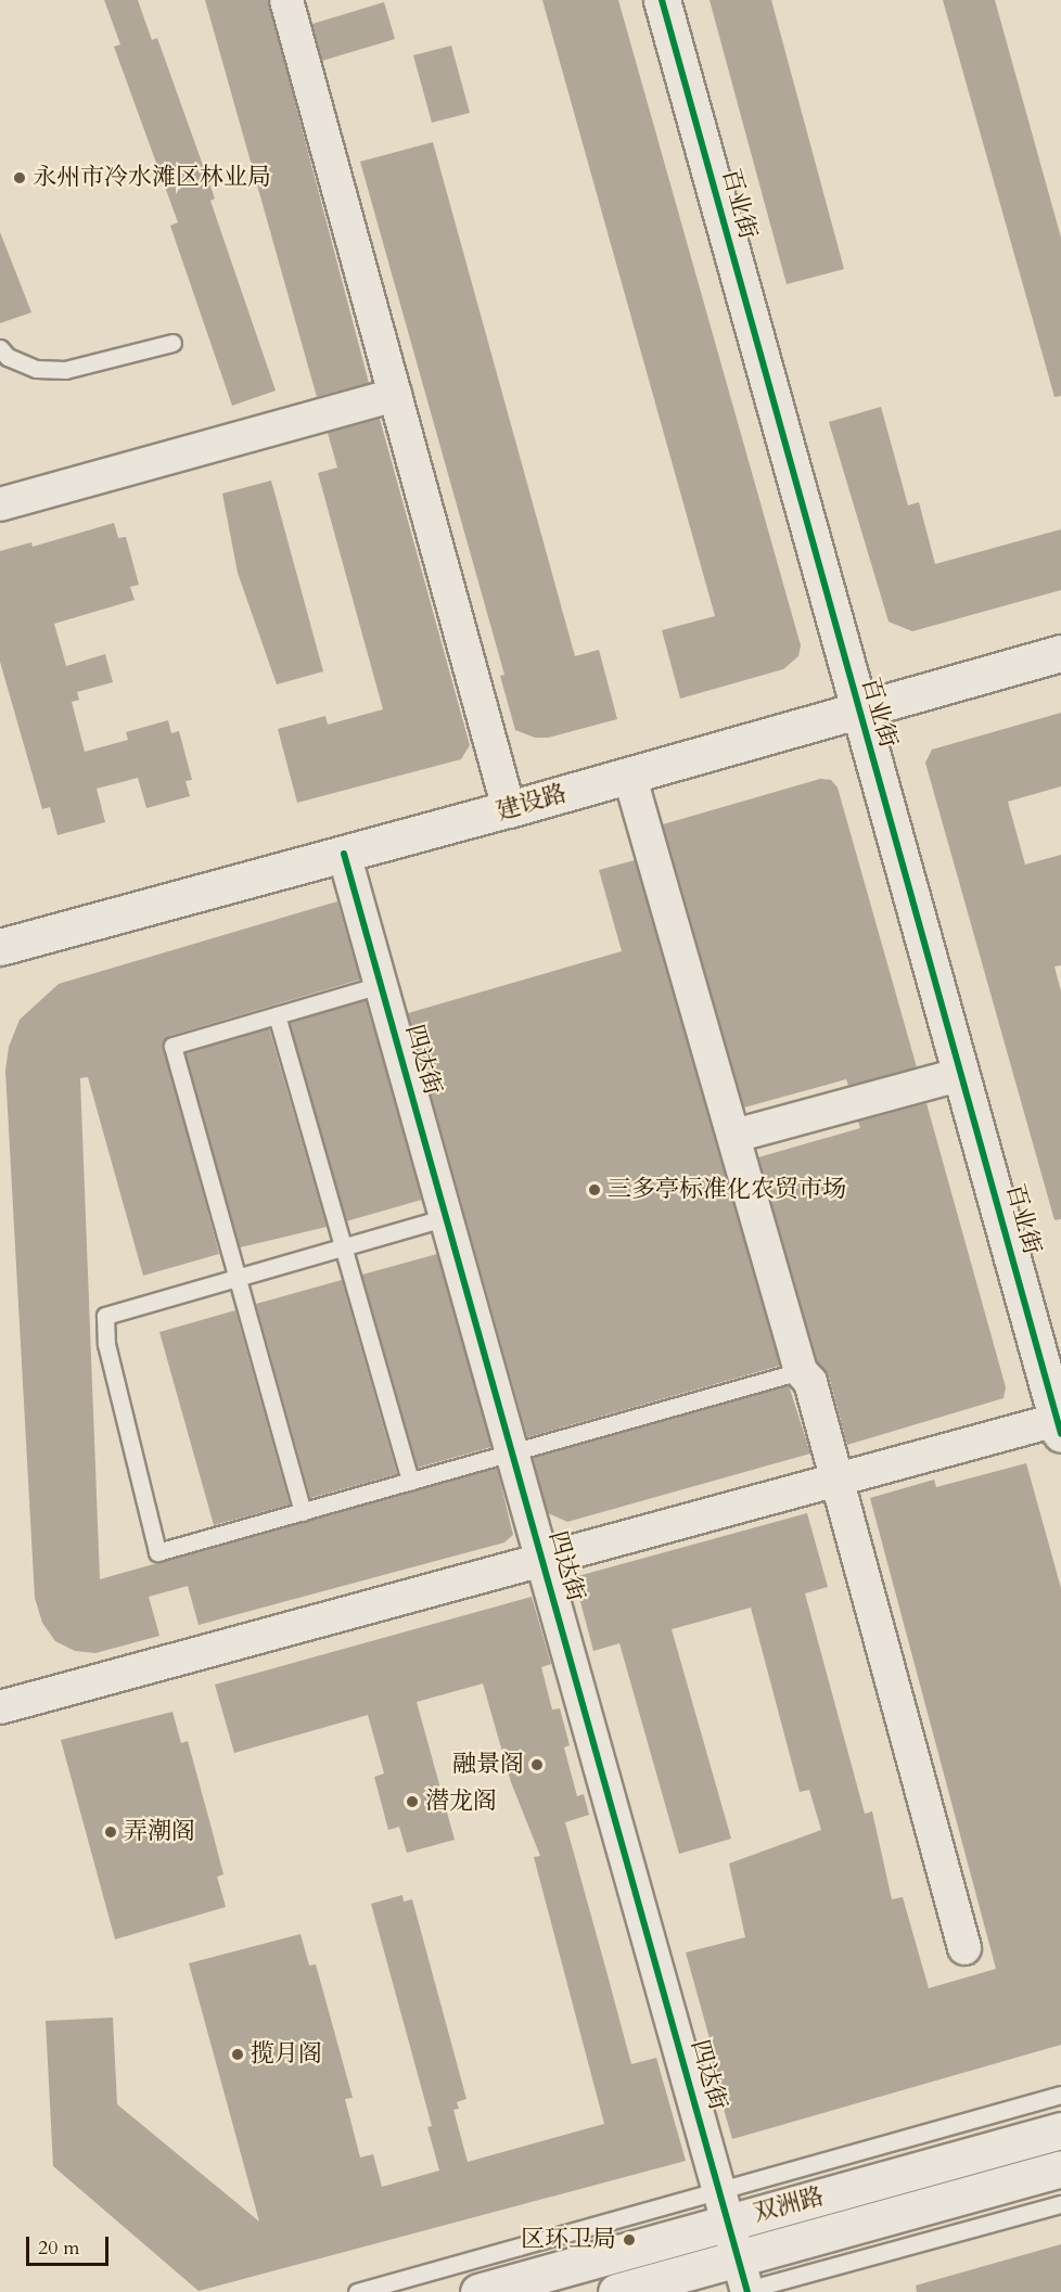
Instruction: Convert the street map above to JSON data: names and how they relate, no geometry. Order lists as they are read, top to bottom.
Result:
{
  "streets": {
    "street": [
      "百业街",
      "建设路",
      "四达街",
      "双洲路"
    ]
  },
  "crossings": [
    ["百业街", "建设路"],
    ["建设路", "四达街"],
    ["四达街", "双洲路"]
  ],
  "places": [
    "永州市冷水滩区林业局",
    "三多亭标准化农贸市场",
    "融景阁",
    "潜龙阁",
    "弄潮阁",
    "揽月阁",
    "区环卫局"
  ],
  "scale_bar": "20 m"
}
